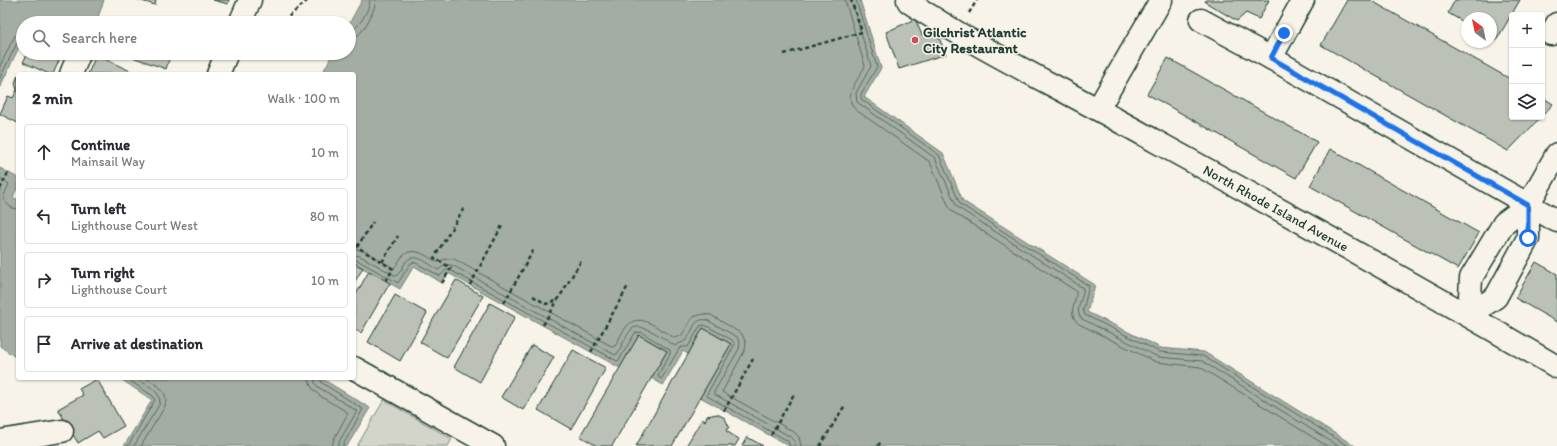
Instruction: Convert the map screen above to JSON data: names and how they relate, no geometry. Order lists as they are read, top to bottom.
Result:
{
  "streets": {
    "street": ["North Rhode Island Avenue"]
  },
  "places": ["Gilchrist Atlantic City Restaurant"],
  "north": "top left",
  "page": {
    "map_buttons": ["+", "−"],
    "search": "Search here",
    "heading": ["2 min", "Walk · 100 m"],
    "list": [
      ["Continue", "Mainsail Way", "10 m"],
      ["Turn left", "Lighthouse Court West", "80 m"],
      ["Turn right", "Lighthouse Court", "10 m"],
      "Arrive at destination"
    ]
  }
}
